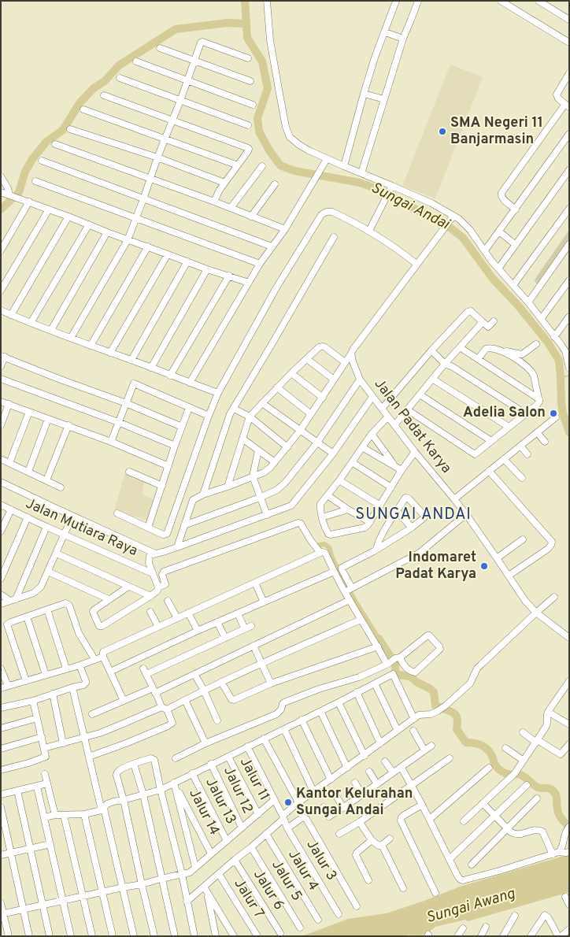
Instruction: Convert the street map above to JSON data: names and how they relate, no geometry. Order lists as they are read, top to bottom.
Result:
{
  "streets": {
    "street": [
      "Jalan Padat Karya",
      "Jalan Mutiara Raya",
      "Jalur 11",
      "Jalur 12",
      "Jalur 13",
      "Jalur 14",
      "Jalur 3",
      "Jalur 4",
      "Jalur 5",
      "Jalur 6",
      "Jalur 7"
    ]
  },
  "districts": ["SUNGAI ANDAI"],
  "water": ["Sungai Andai", "Sungai Awang"],
  "places": [
    "SMA Negeri 11 Banjarmasin",
    "Adelia Salon",
    "Indomaret Padat Karya",
    "Kantor Kelurahan Sungai Andai"
  ]
}
